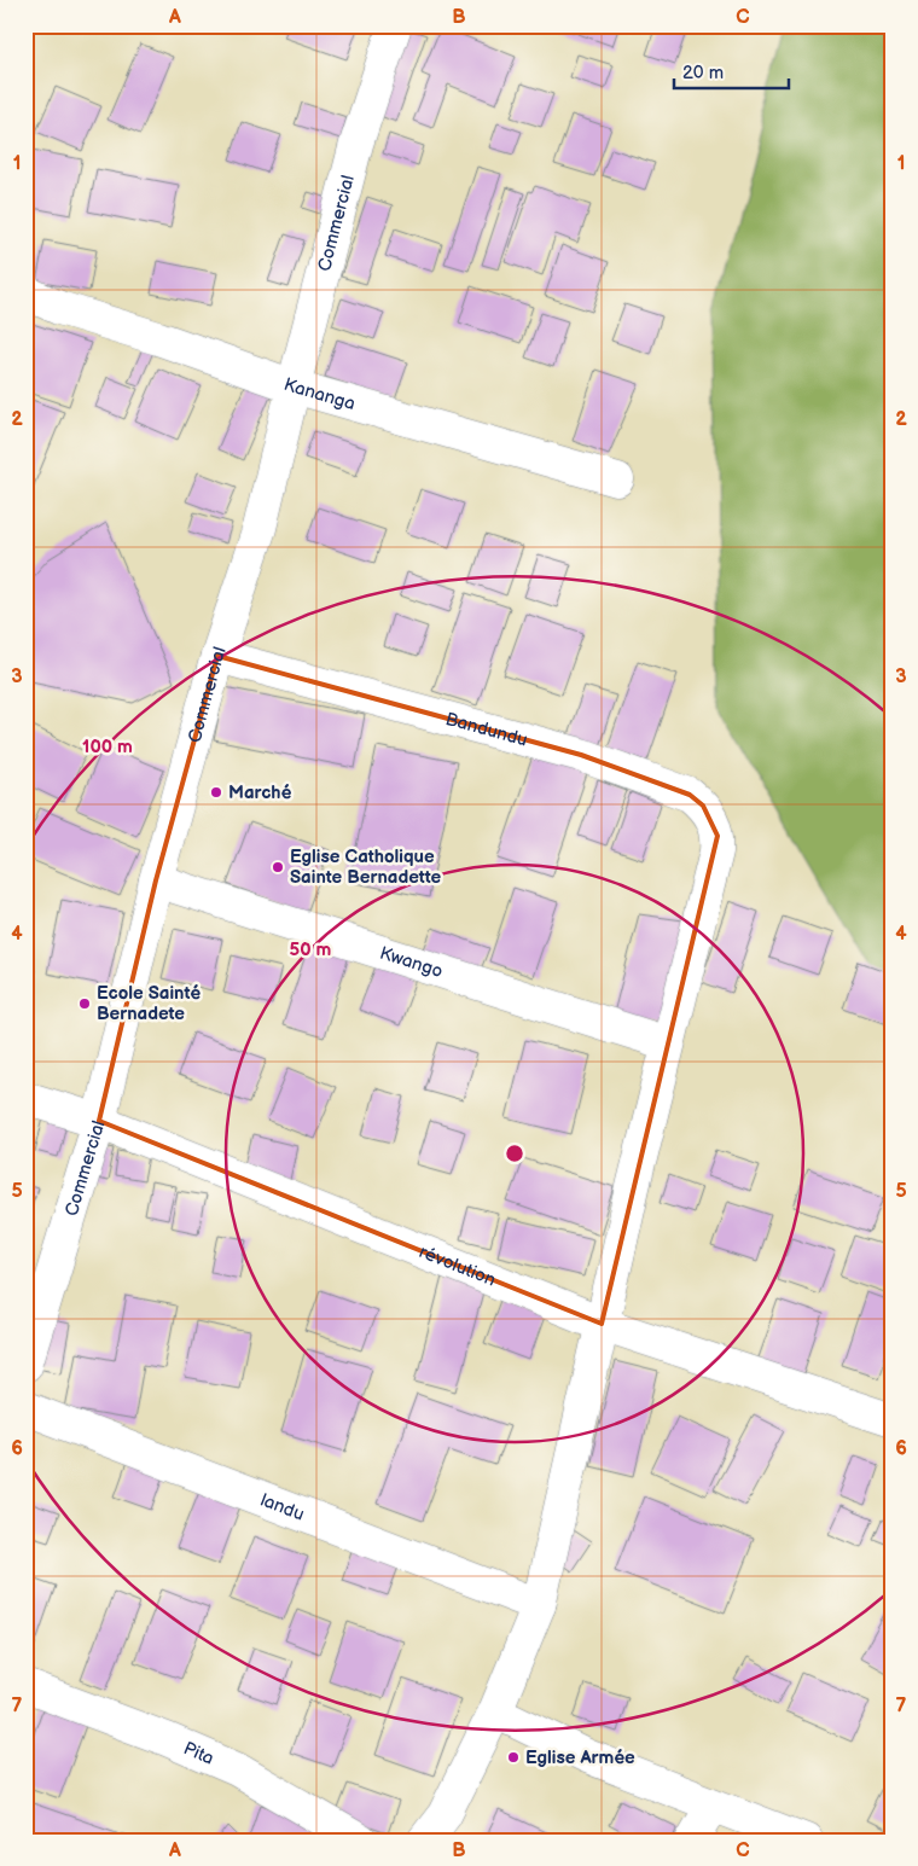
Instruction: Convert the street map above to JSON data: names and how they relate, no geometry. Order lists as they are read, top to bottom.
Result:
{
  "streets": {
    "street": [
      "Commercial",
      "Kananga",
      "Bandundu",
      "Kwango",
      "révolution",
      "landu",
      "Pita"
    ]
  },
  "crossings": [
    ["Commercial", "Kananga"],
    ["Commercial", "Bandundu"],
    ["Commercial", "Kwango"],
    ["Commercial", "révolution"],
    ["Bandundu", "Kwango"]
  ],
  "places": [
    "Marché",
    "Eglise Catholique Sainte Bernadette",
    "Ecole Sainté Bernadete",
    "Eglise Armée"
  ],
  "scale_bar": "20 m",
  "grid": {
    "columns": ["A", "B", "C"],
    "rows": [
      "1",
      "2",
      "3",
      "4",
      "5",
      "6",
      "7"
    ]
  },
  "rings": ["100 m", "50 m"]
}
